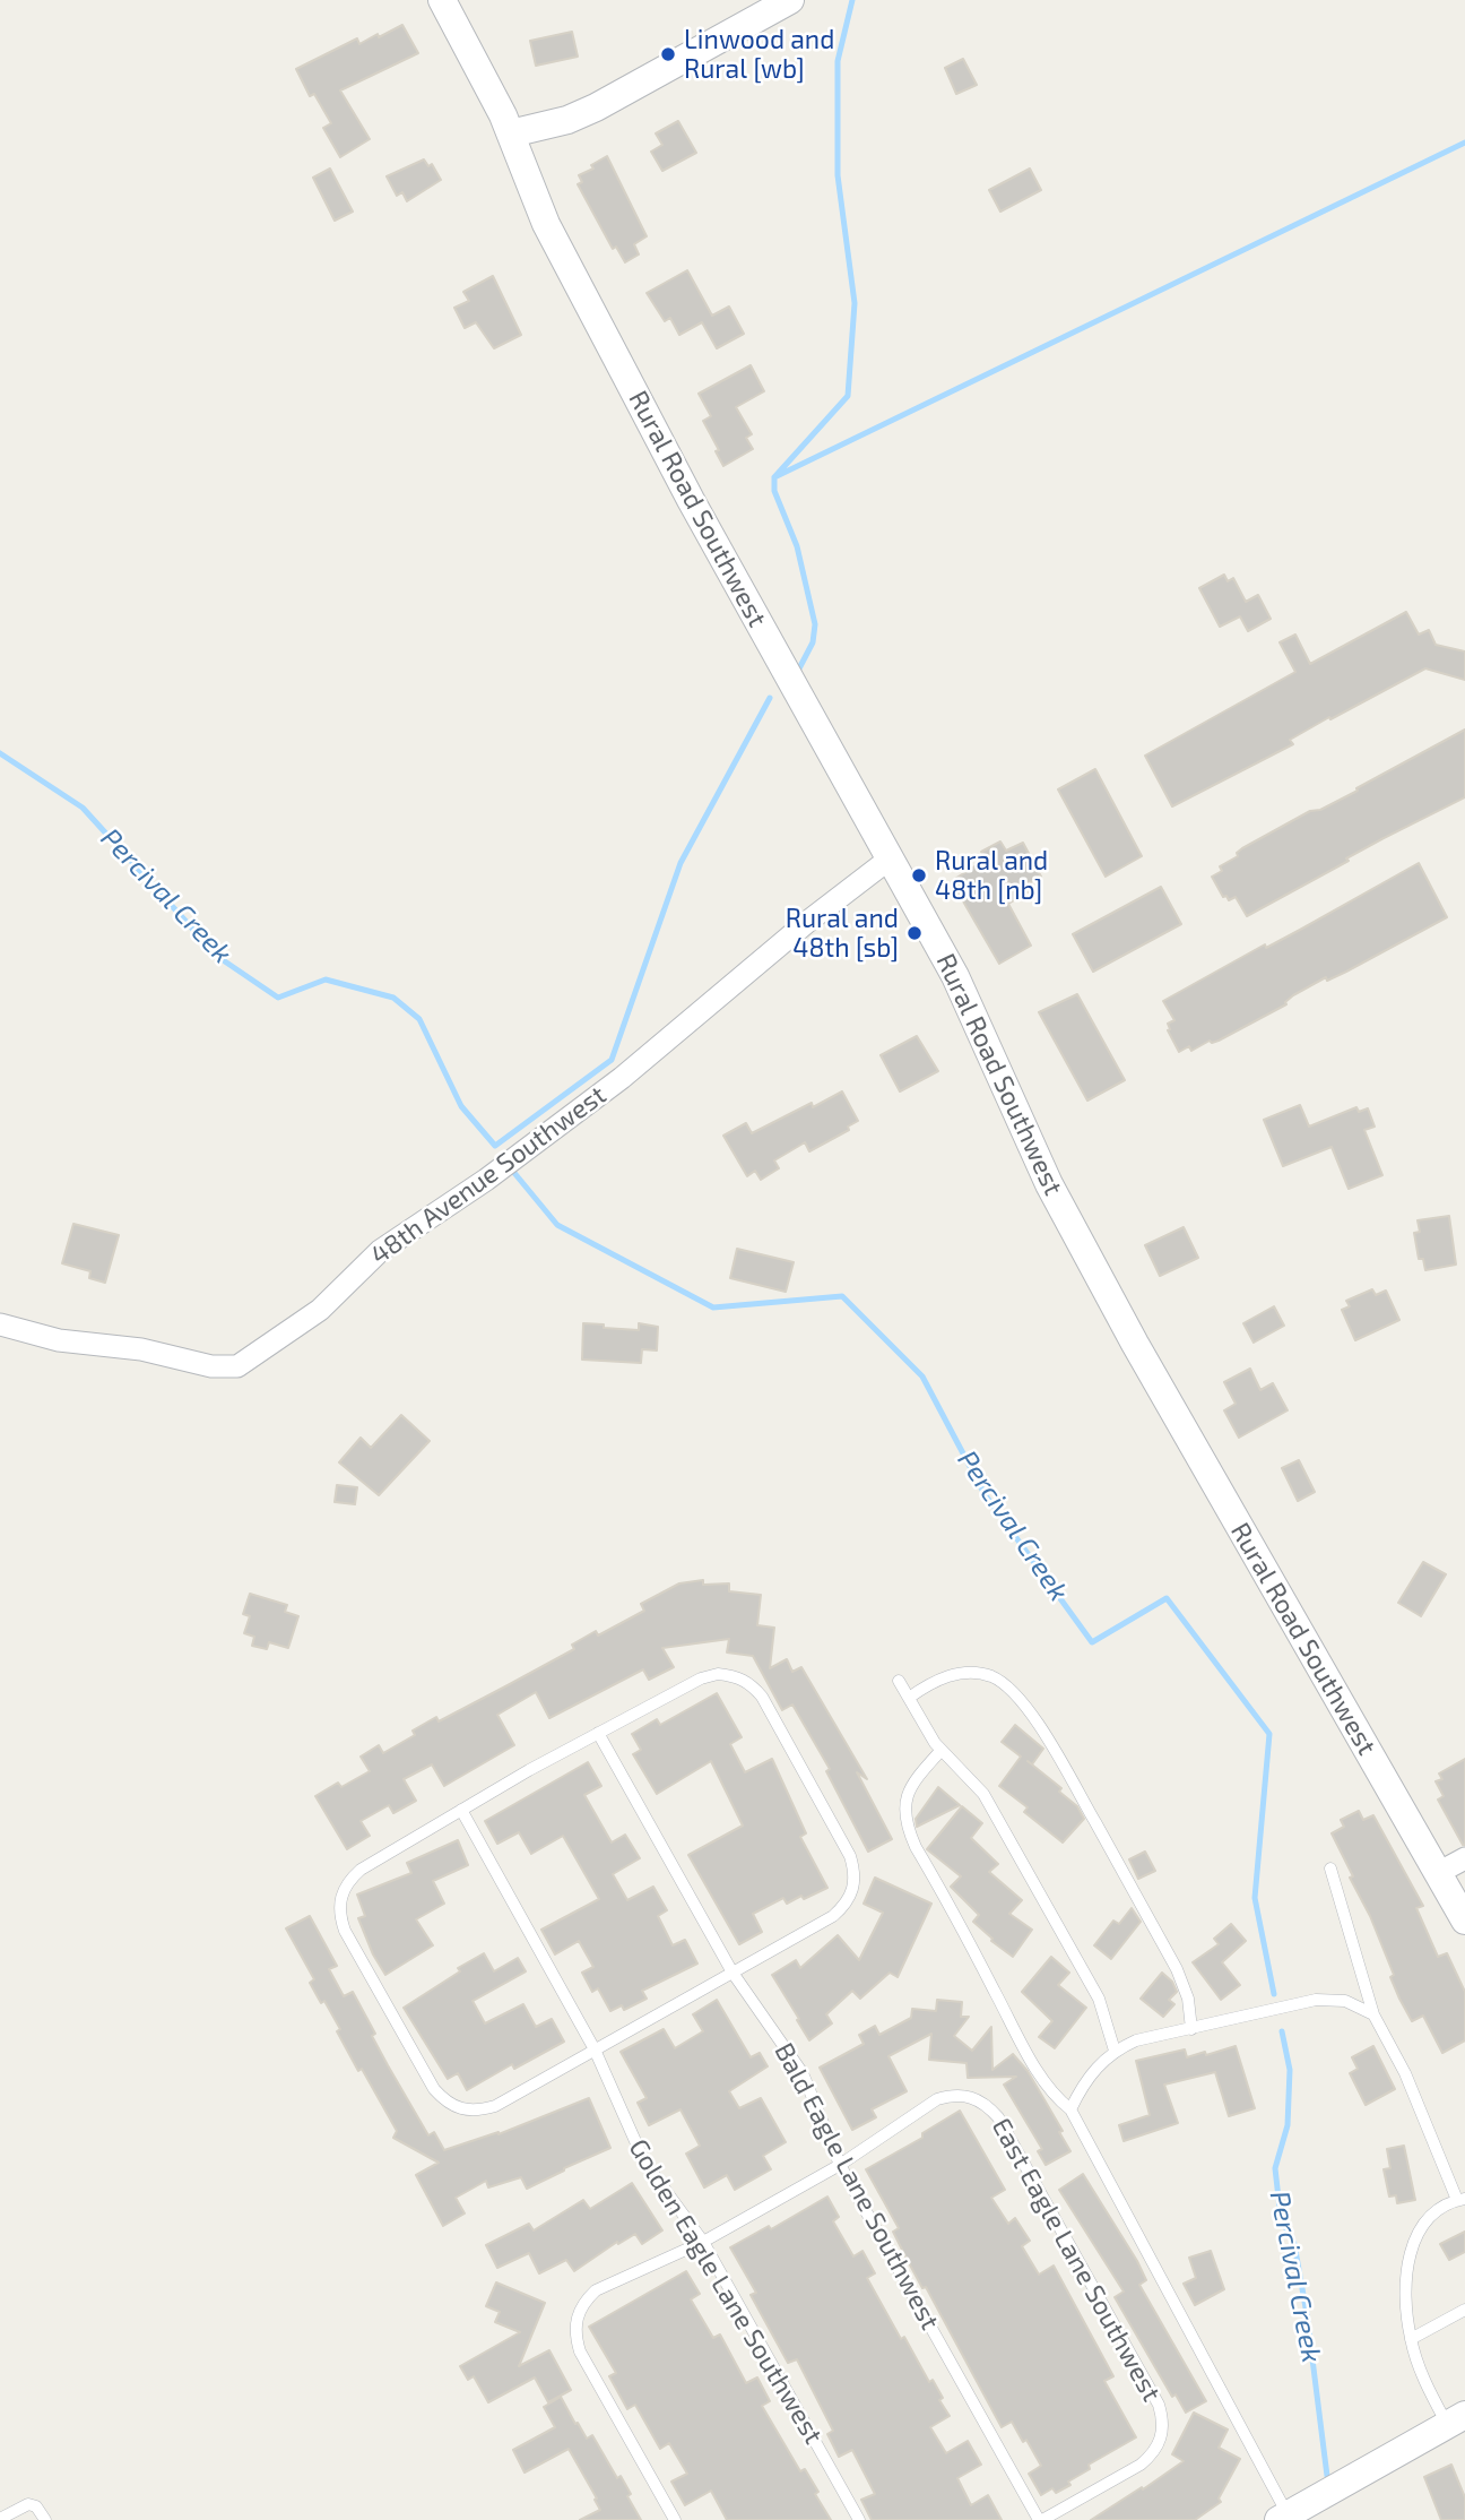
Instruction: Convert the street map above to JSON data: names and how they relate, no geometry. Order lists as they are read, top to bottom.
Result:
{
  "streets": {
    "street": ["Rural Road Southwest", "48th Avenue Southwest"],
    "lane": ["Bald Eagle Lane Southwest", "East Eagle Lane Southwest", "Golden Eagle Lane Southwest"]
  },
  "crossings": [
    ["Rural Road Southwest", "48th Avenue Southwest"],
    ["Bald Eagle Lane Southwest", "East Eagle Lane Southwest"],
    ["East Eagle Lane Southwest", "Golden Eagle Lane Southwest"]
  ],
  "water": ["Percival Creek"],
  "places": ["Linwood and Rural [wb]", "Rural and 48th [nb]", "Rural and 48th [sb]"]
}
